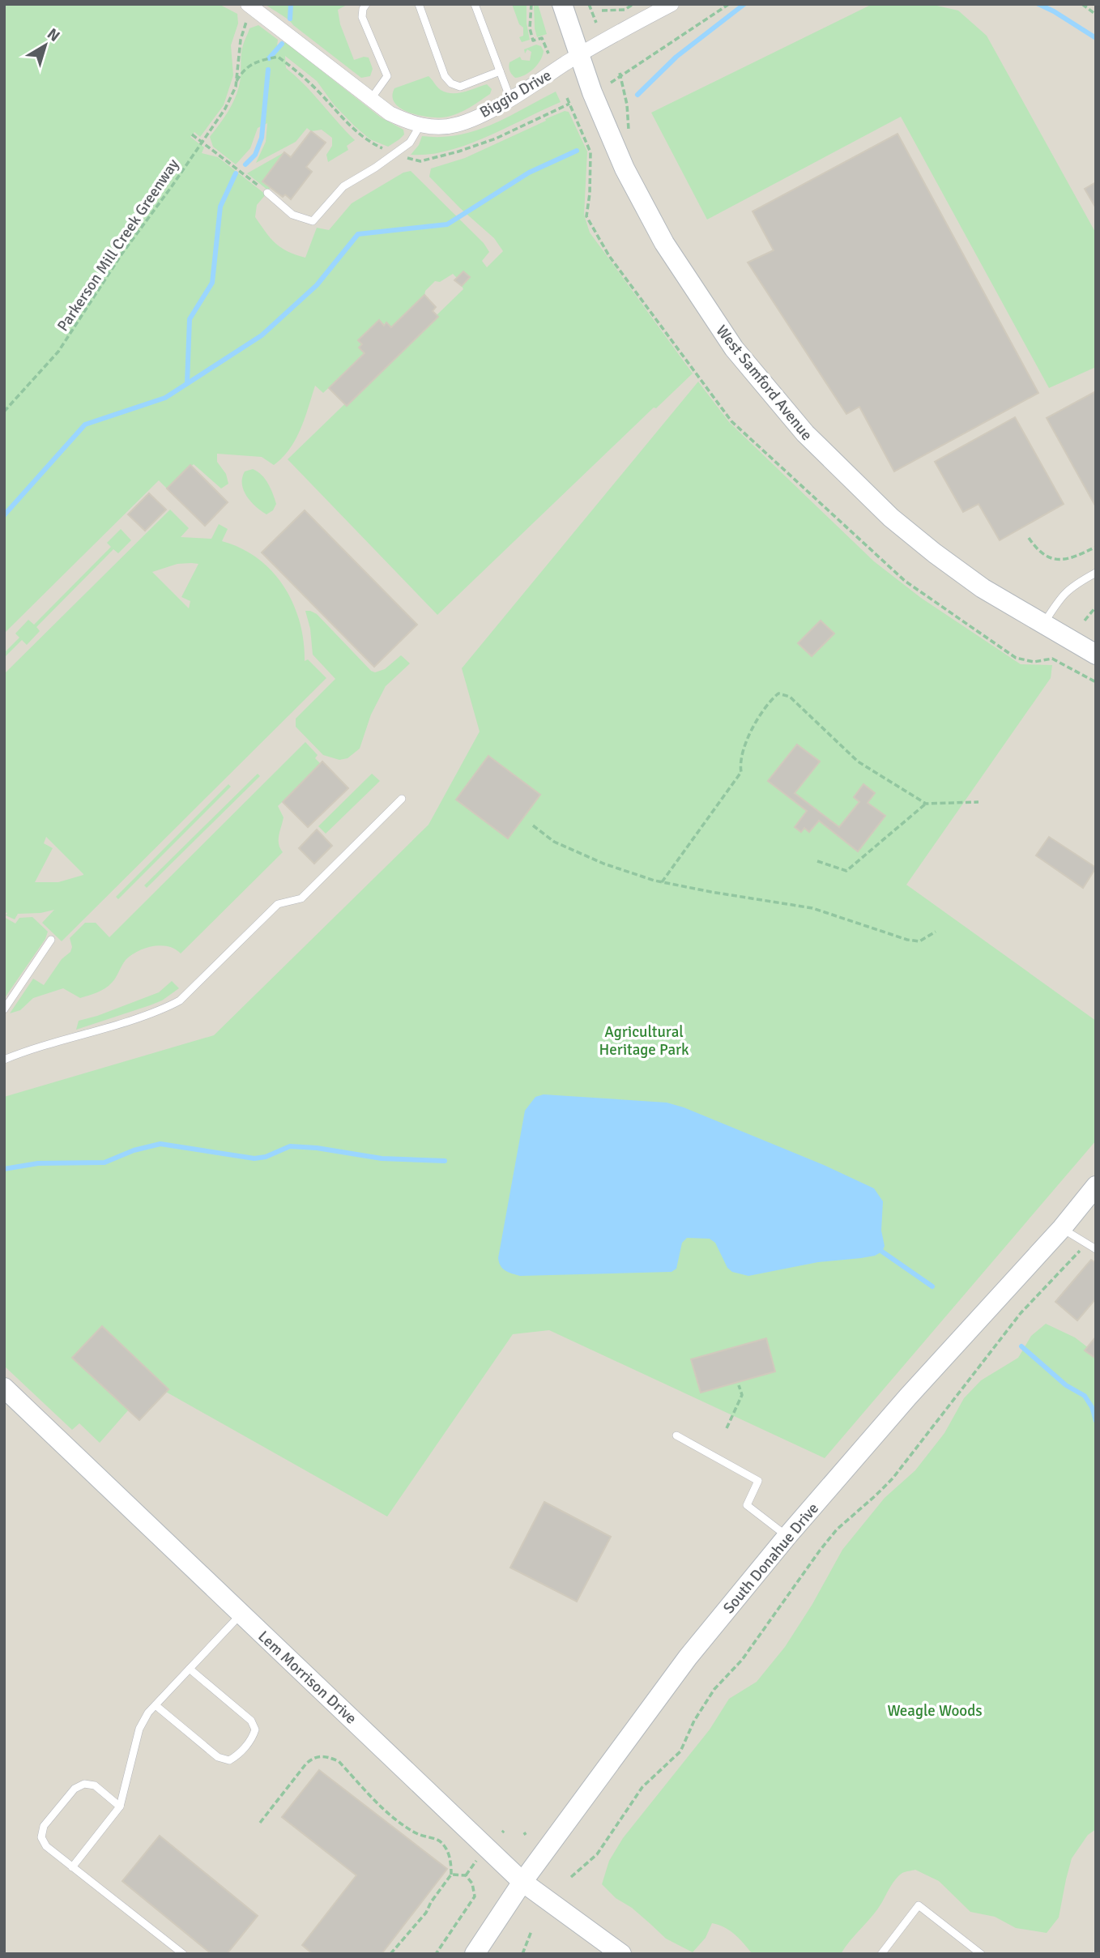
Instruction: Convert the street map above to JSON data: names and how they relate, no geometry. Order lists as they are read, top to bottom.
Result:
{
  "streets": {
    "street": [
      "Biggio Drive",
      "West Samford Avenue",
      "South Donahue Drive",
      "Lem Morrison Drive"
    ],
    "path": ["Parkerson Mill Creek Greenway"]
  },
  "crossings": [
    ["Biggio Drive", "Parkerson Mill Creek Greenway"],
    ["Biggio Drive", "West Samford Avenue"],
    ["South Donahue Drive", "Lem Morrison Drive"]
  ],
  "parks": ["Agricultural Heritage Park", "Weagle Woods"],
  "north": "top right"
}
